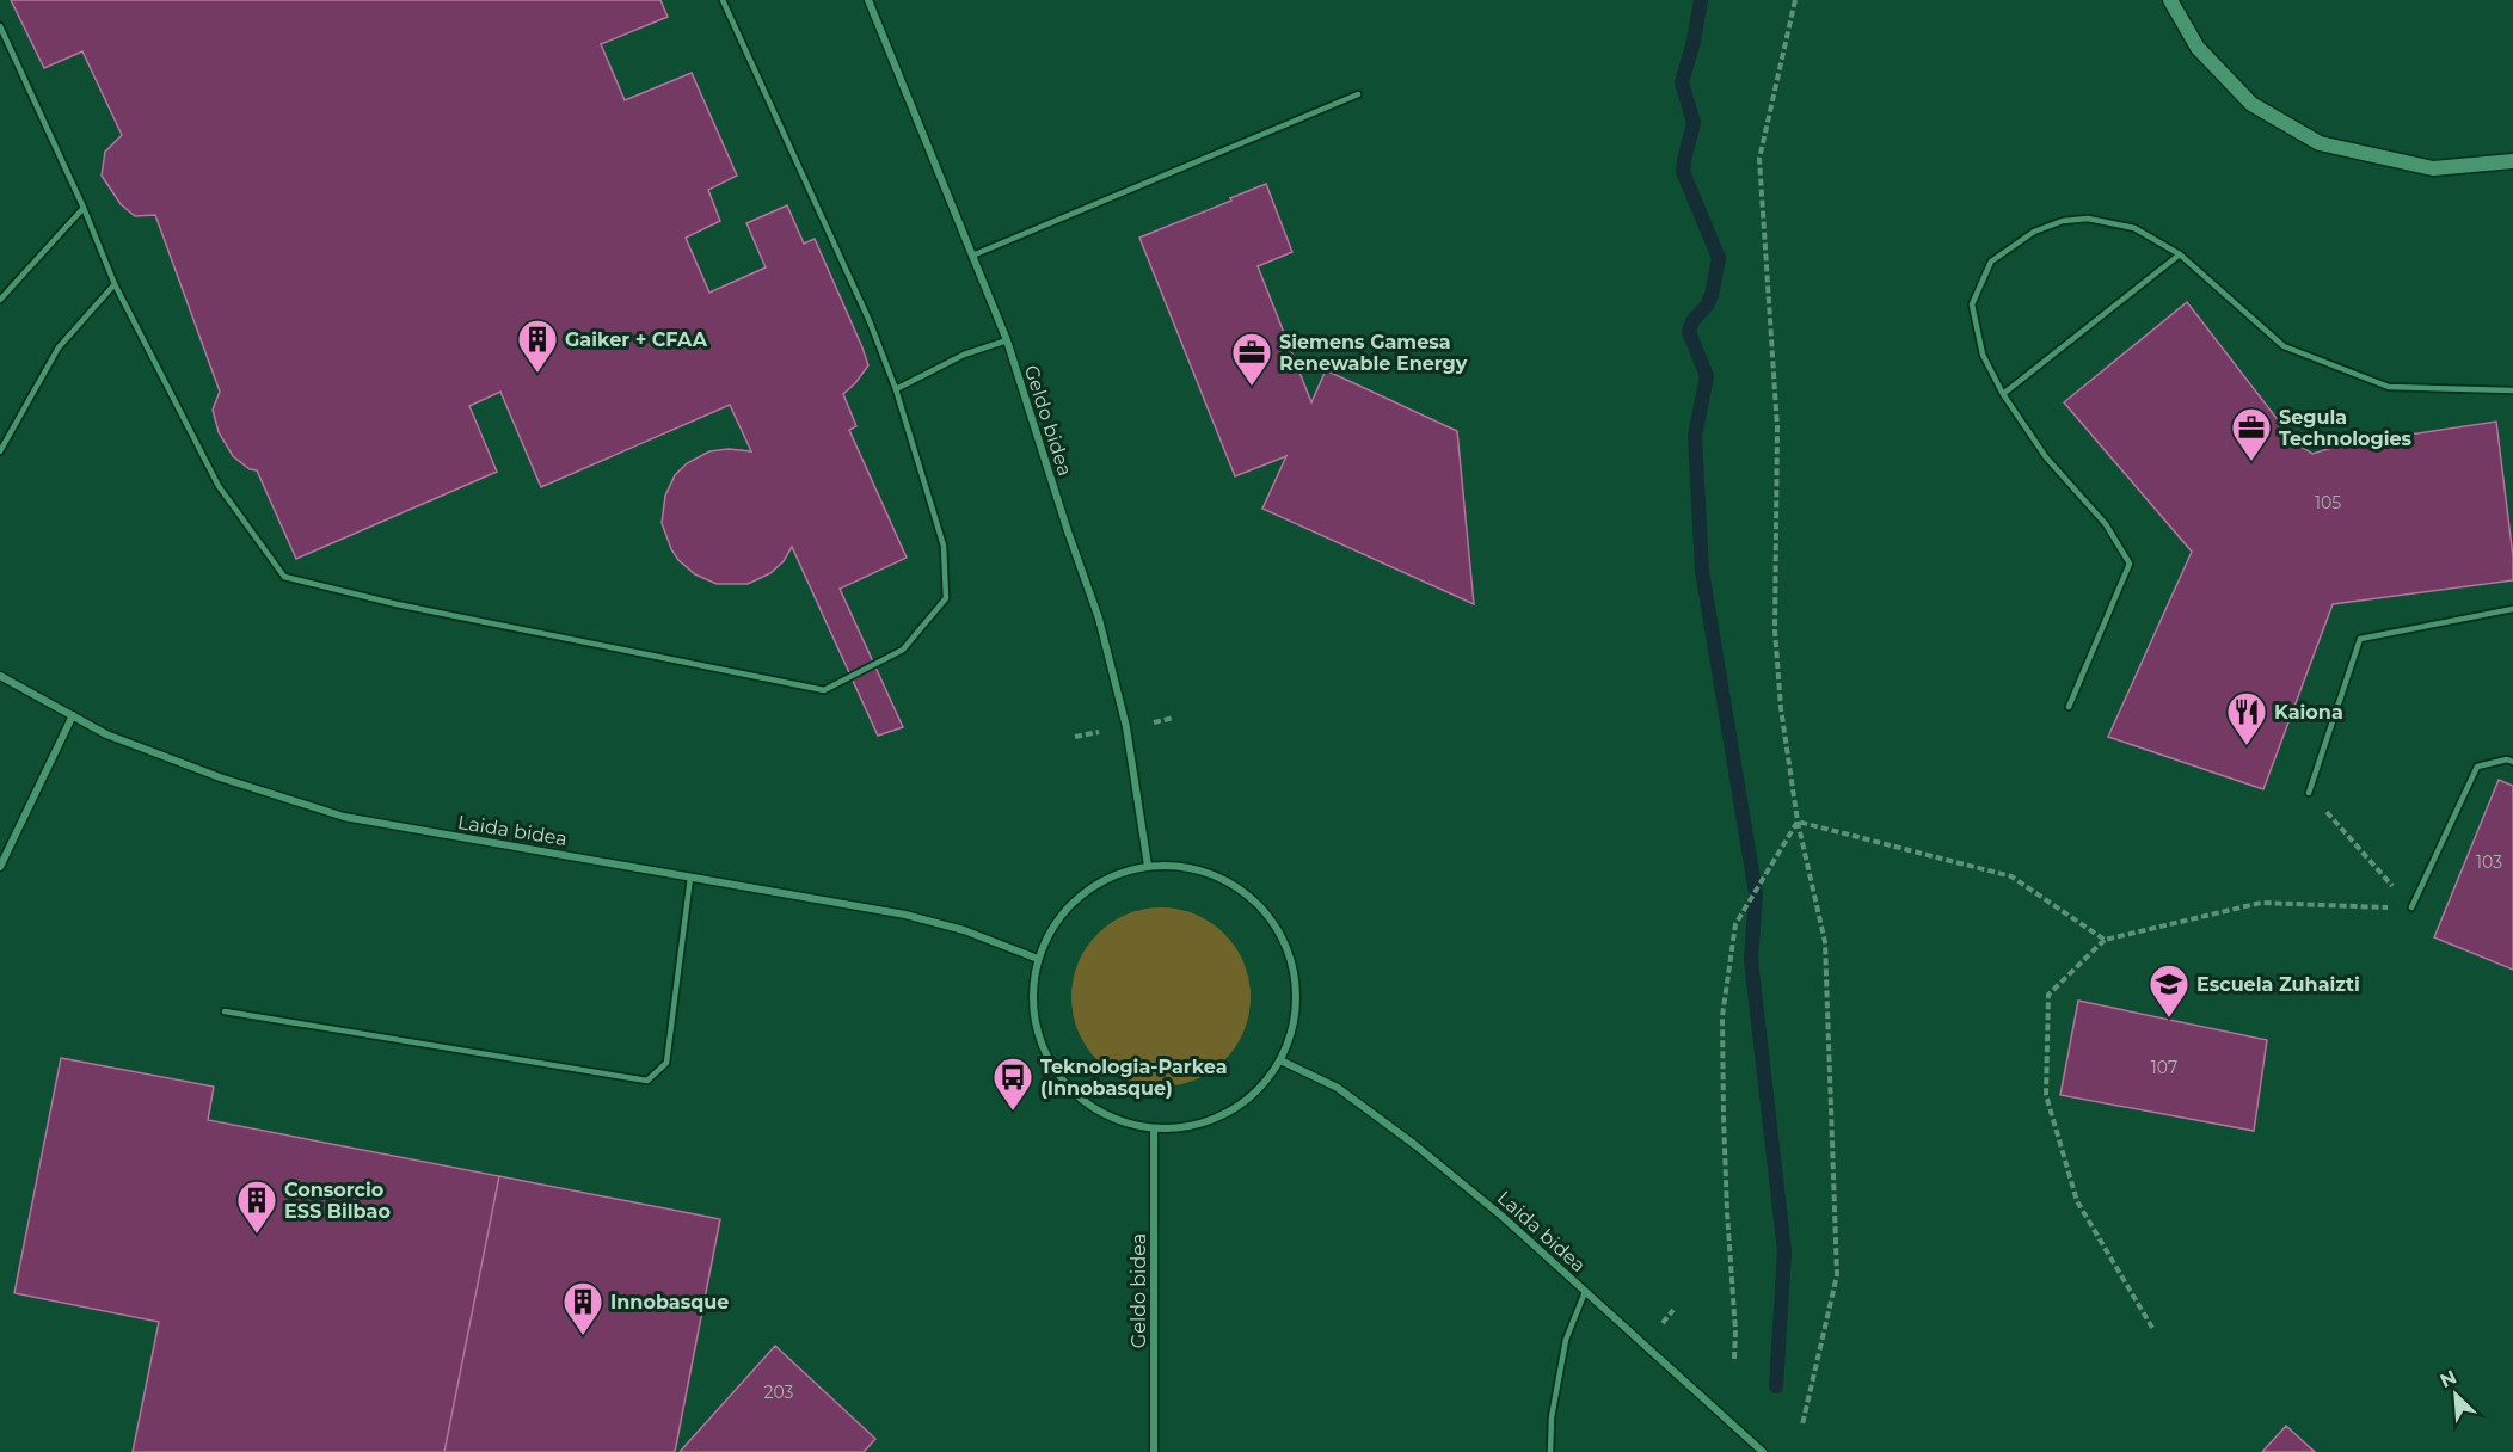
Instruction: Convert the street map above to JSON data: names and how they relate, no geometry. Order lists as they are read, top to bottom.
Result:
{
  "streets": {
    "street": ["Geldo bidea", "Laida bidea"]
  },
  "places": {
    "building": ["Gaiker + CFAA", "Consorcio ESS Bilbao", "Innobasque"],
    "office": ["Siemens Gamesa Renewable Energy", "Segula Technologies"],
    "restaurant": ["Kaiona"],
    "school or university": ["Escuela Zuhaizti"],
    "bus stop": ["Teknologia-Parkea (Innobasque)"]
  },
  "house_numbers": [
    "105",
    "103",
    "107",
    "203"
  ],
  "north": "top left"
}
